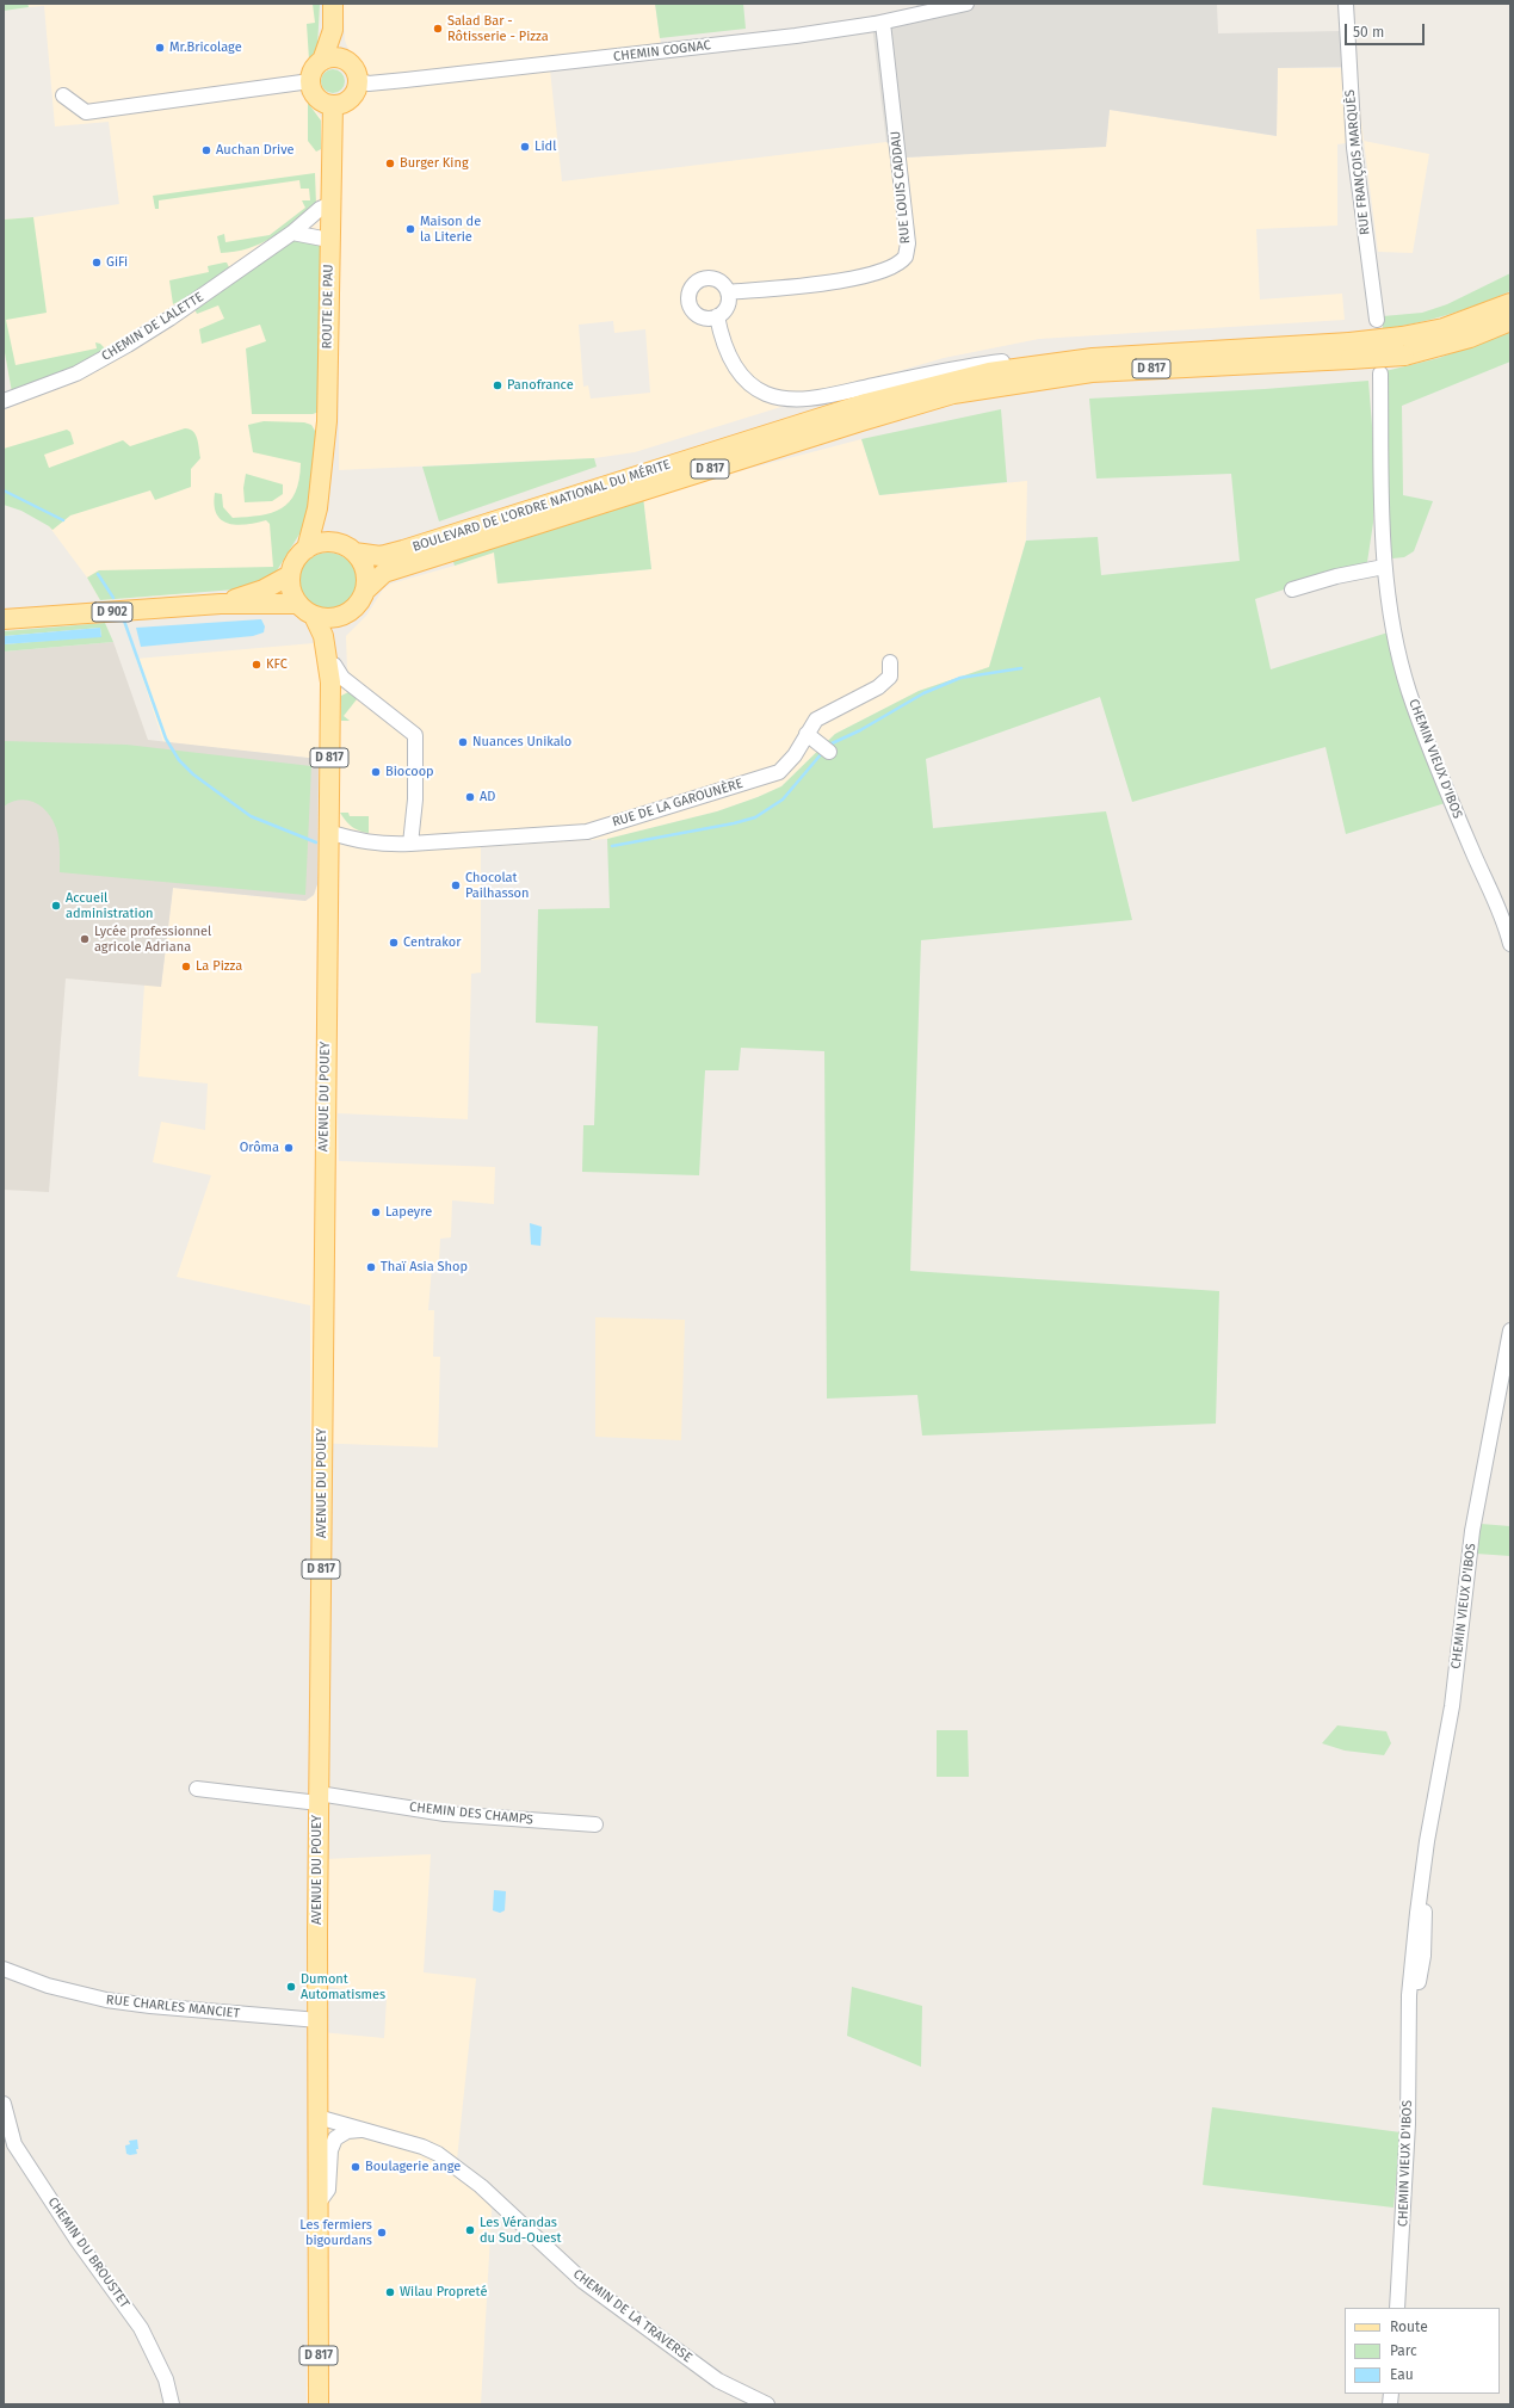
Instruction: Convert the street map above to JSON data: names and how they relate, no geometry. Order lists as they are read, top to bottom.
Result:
{
  "streets": {
    "main road": [
      "ROUTE DE PAU",
      "D 817",
      "BOULEVARD DE L'ORDRE NATIONAL DU MÉRITE",
      "D 902",
      "AVENUE DU POUEY"
    ],
    "street": [
      "CHEMIN COGNAC",
      "RUE FRANÇOIS MARQUÈS",
      "RUE LOUIS CADDAU",
      "CHEMIN DE LALETTE",
      "CHEMIN VIEUX D'IBOS",
      "RUE DE LA GAROUNÈRE",
      "CHEMIN DES CHAMPS",
      "RUE CHARLES MANCIET",
      "CHEMIN DU BROUSTET",
      "CHEMIN DE LA TRAVERSE"
    ]
  },
  "crossings": [
    ["CHEMIN COGNAC", "RUE LOUIS CADDAU"],
    ["CHEMIN COGNAC", "ROUTE DE PAU"],
    ["ROUTE DE PAU", "CHEMIN DE LALETTE"],
    ["ROUTE DE PAU", "D 817"],
    ["ROUTE DE PAU", "BOULEVARD DE L'ORDRE NATIONAL DU MÉRITE"],
    ["ROUTE DE PAU", "D 902"],
    ["D 817", "BOULEVARD DE L'ORDRE NATIONAL DU MÉRITE"],
    ["D 817", "D 902"],
    ["D 817", "RUE DE LA GAROUNÈRE"],
    ["D 817", "AVENUE DU POUEY"],
    ["BOULEVARD DE L'ORDRE NATIONAL DU MÉRITE", "D 902"],
    ["RUE DE LA GAROUNÈRE", "AVENUE DU POUEY"],
    ["AVENUE DU POUEY", "CHEMIN DES CHAMPS"],
    ["AVENUE DU POUEY", "RUE CHARLES MANCIET"],
    ["AVENUE DU POUEY", "CHEMIN DE LA TRAVERSE"]
  ],
  "places": [
    "Salad Bar - Rôtisserie - Pizza",
    "Mr.Bricolage",
    "Lidl",
    "Auchan Drive",
    "Burger King",
    "Maison de la Literie",
    "GiFi",
    "Panofrance",
    "KFC",
    "Nuances Unikalo",
    "Biocoop",
    "AD",
    "Chocolat Pailhasson",
    "Accueil administration",
    "Lycée professionnel agricole Adriana",
    "Centrakor",
    "La Pizza",
    "Orôma",
    "Lapeyre",
    "Thaï Asia Shop",
    "Dumont Automatismes",
    "Boulagerie ange",
    "Les Vérandas du Sud-Ouest",
    "Les fermiers bigourdans",
    "Wilau Propreté"
  ],
  "legend": ["Route", "Parc", "Eau"],
  "scale_bar": "50 m"
}
